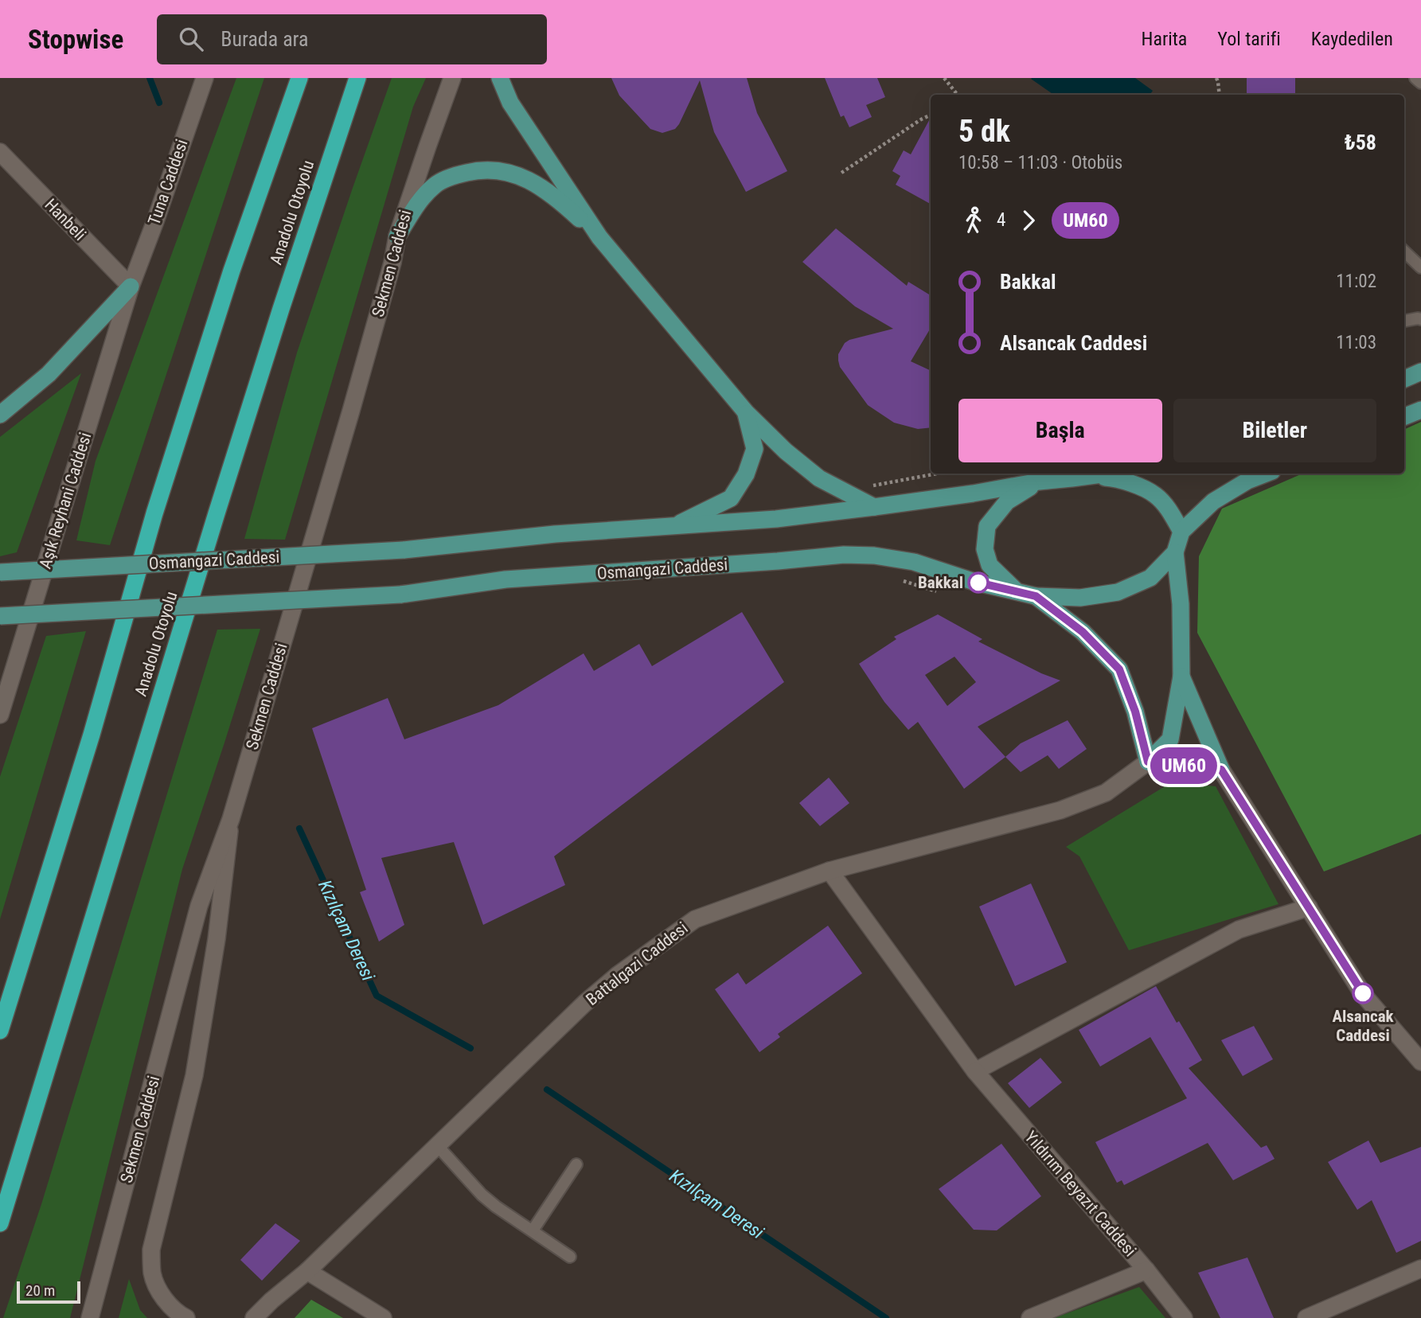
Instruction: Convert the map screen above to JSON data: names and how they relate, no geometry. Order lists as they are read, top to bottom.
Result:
{
  "streets": {
    "highway": ["Anadolu Otoyolu"],
    "main road": ["Osmangazi Caddesi"],
    "street": [
      "Tuna Caddesi",
      "Hanbeli",
      "Sekmen Caddesi",
      "Aşık Reyhani Caddesi",
      "Battalgazi Caddesi",
      "Yıldırım Beyazıt Caddesi"
    ]
  },
  "crossings": [
    ["Tuna Caddesi", "Hanbeli"],
    ["Tuna Caddesi", "Aşık Reyhani Caddesi"],
    ["Hanbeli", "Aşık Reyhani Caddesi"],
    ["Battalgazi Caddesi", "Yıldırım Beyazıt Caddesi"]
  ],
  "water": ["Kızılçam Deresi"],
  "places": ["Bakkal", "Alsancak Caddesi"],
  "lines": ["bus line UM60"],
  "scale_bar": "20 m",
  "page": {
    "header": "Stopwise",
    "search": "Burada ara",
    "nav": ["Harita", "Yol tarifi", "Kaydedilen"],
    "on_map": "UM60",
    "heading": ["5 dk", "10:58 – 11:03 · Otobüs", "₺58"],
    "legs": ["4", "UM60"],
    "list": [
      {
        "name": "Bakkal",
        "value": "11:02"
      },
      {
        "name": "Alsancak Caddesi",
        "value": "11:03"
      }
    ],
    "buttons": ["Başla", "Biletler"],
    "scale": "20 m"
  }
}
